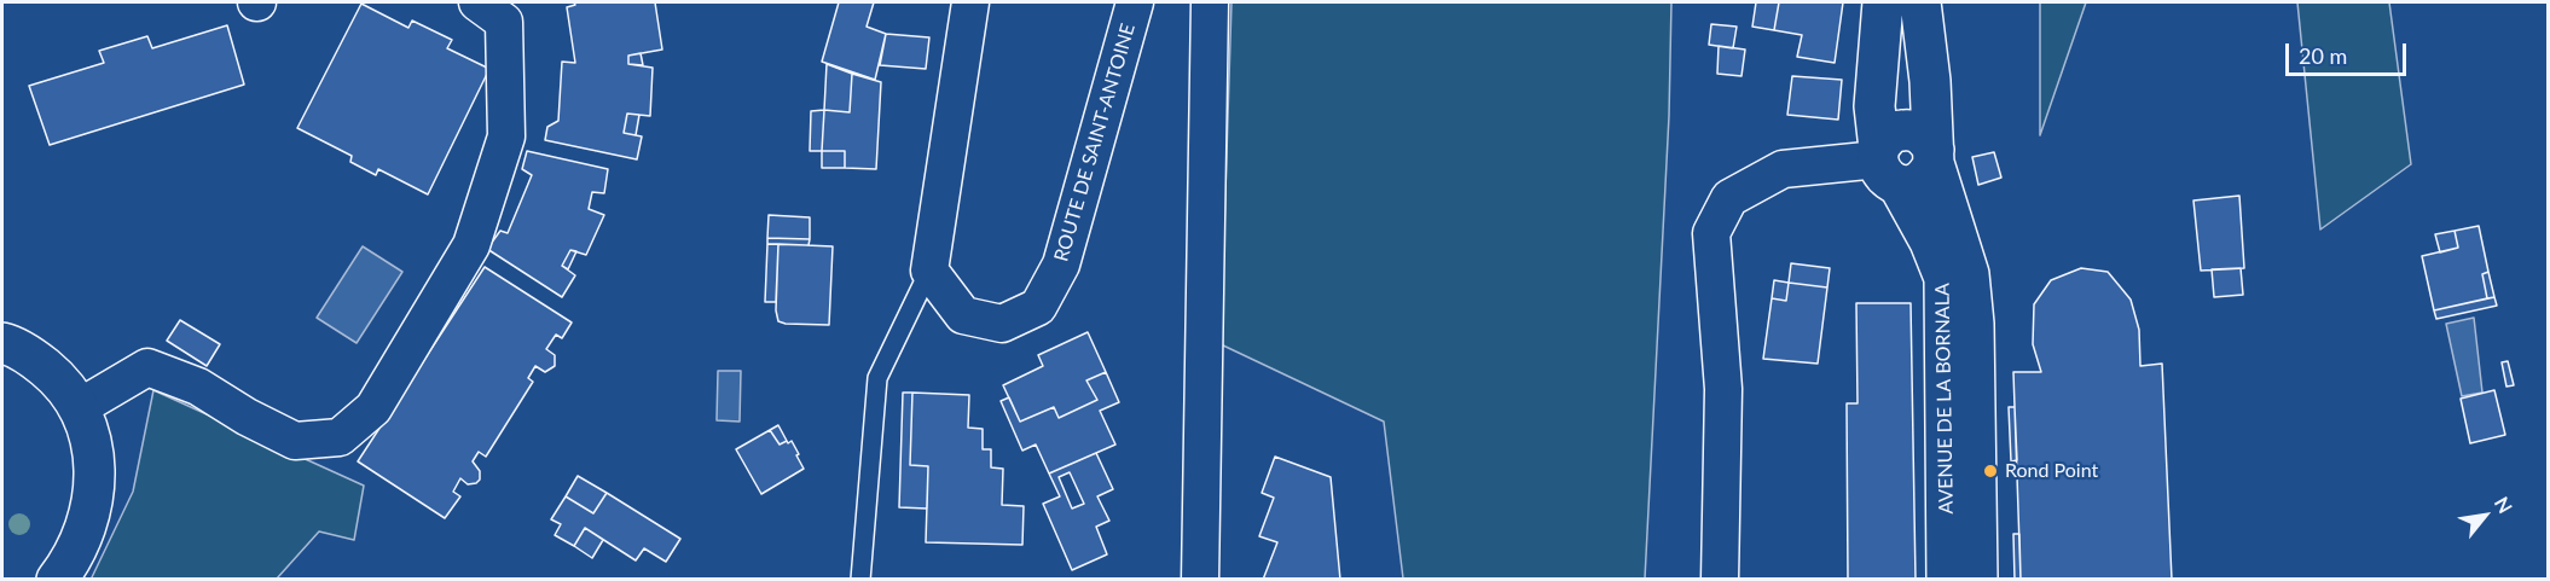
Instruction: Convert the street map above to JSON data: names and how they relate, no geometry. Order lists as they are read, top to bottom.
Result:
{
  "streets": {
    "main road": ["AVENUE DE LA BORNALA"],
    "street": ["ROUTE DE SAINT-ANTOINE"]
  },
  "places": ["Rond Point"],
  "scale_bar": "20 m",
  "north": "top right"
}
